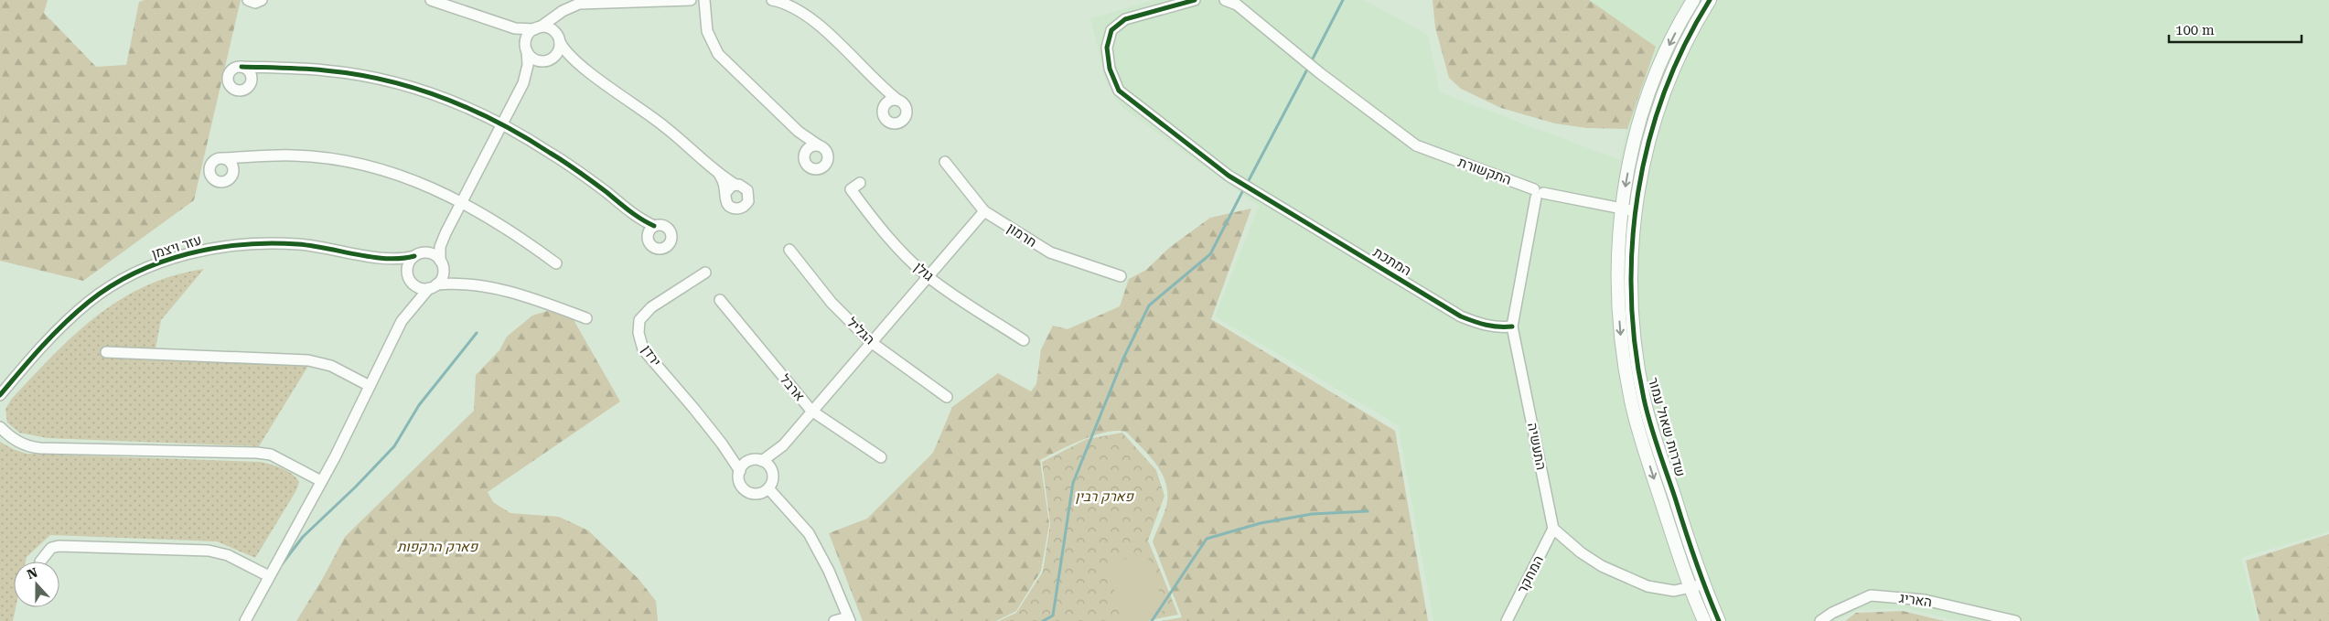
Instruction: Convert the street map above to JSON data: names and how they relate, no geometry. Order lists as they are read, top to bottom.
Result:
{
  "streets": {
    "street": [
      "התקשורת",
      "חרמון",
      "עזר ויצמן",
      "המתכת",
      "גולן",
      "הגליל",
      "ירדן",
      "ארבל",
      "שדרות שאול עמור",
      "התעשיה",
      "המחקר",
      "האריג"
    ]
  },
  "crossings": [
    ["התקשורת", "שדרות שאול עמור"],
    ["התקשורת", "התעשיה"],
    ["המתכת", "התעשיה"],
    ["התעשיה", "המחקר"]
  ],
  "parks": ["פארק רבין", "פארק הרקפות"],
  "scale_bar": "100 m",
  "north": "top"
}
